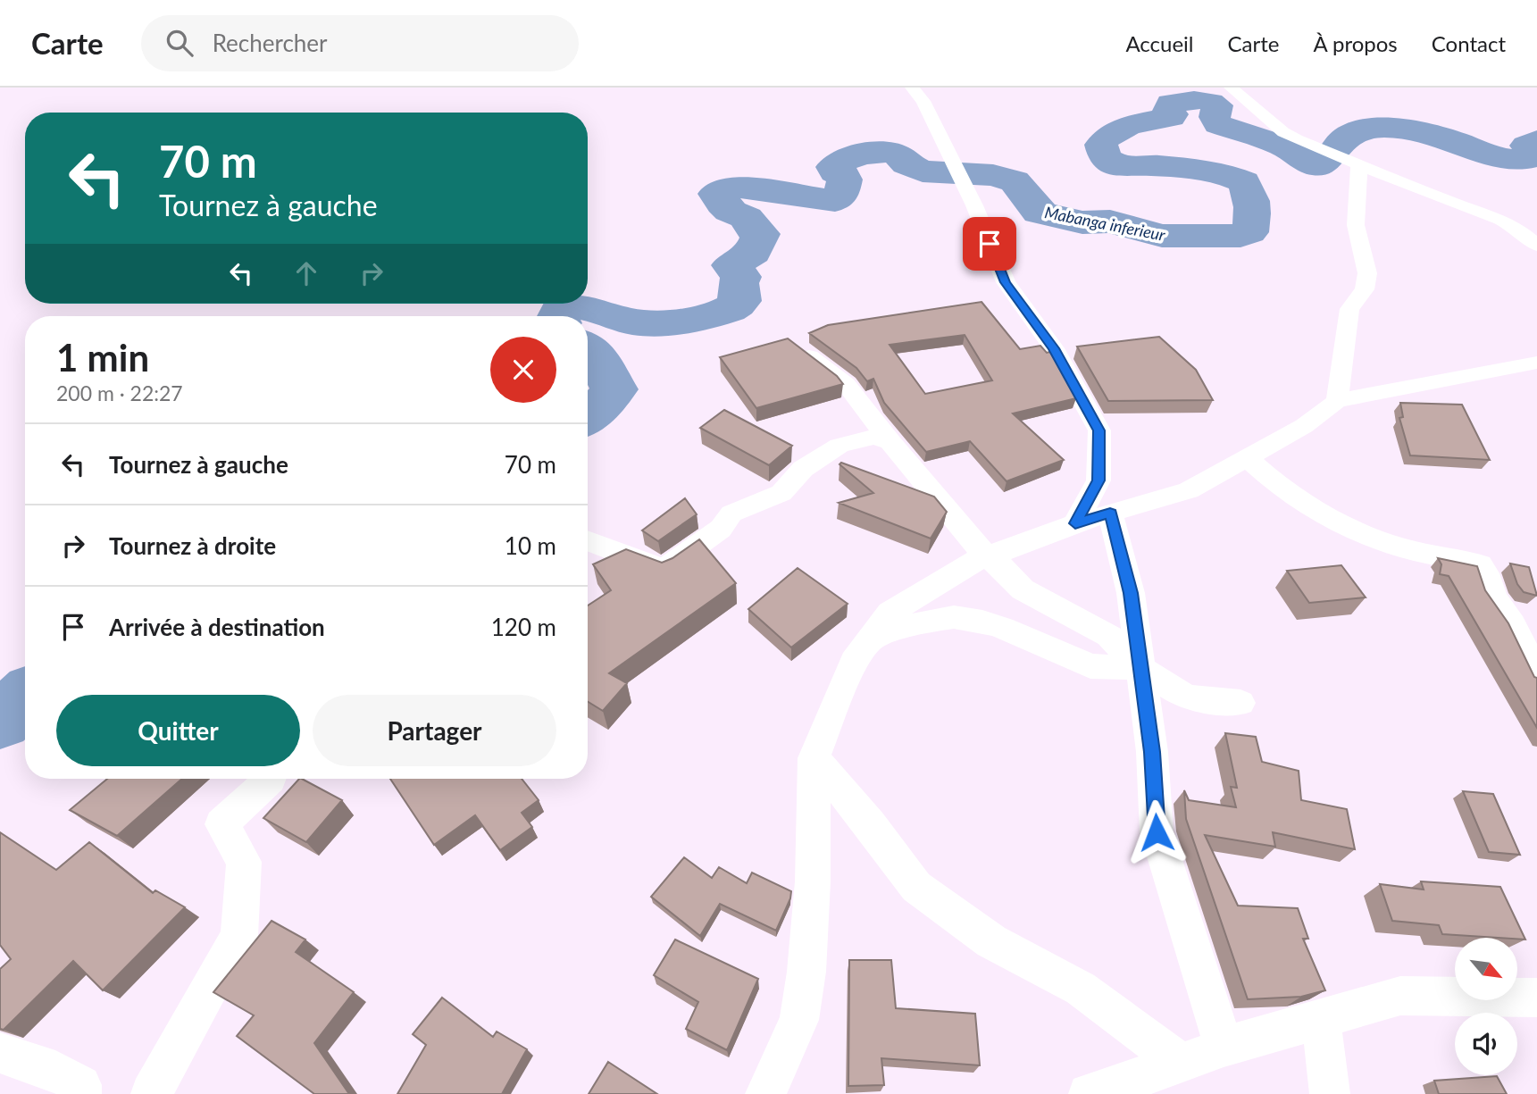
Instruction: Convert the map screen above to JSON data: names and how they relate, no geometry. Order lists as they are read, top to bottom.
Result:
{
  "water": ["Mabanga inferieur"],
  "north": "bottom right",
  "page": {
    "header": "Carte",
    "search": "Rechercher",
    "nav": [
      "Accueil",
      "Carte",
      "À propos",
      "Contact"
    ],
    "turn": ["70 m", "Tournez à gauche"],
    "heading": ["1 min", "200 m · 22:27"],
    "list": [
      {
        "name": "Tournez à gauche",
        "value": "70 m"
      },
      {
        "name": "Tournez à droite",
        "value": "10 m"
      },
      {
        "name": "Arrivée à destination",
        "value": "120 m"
      }
    ],
    "buttons": ["Quitter", "Partager"]
  }
}
